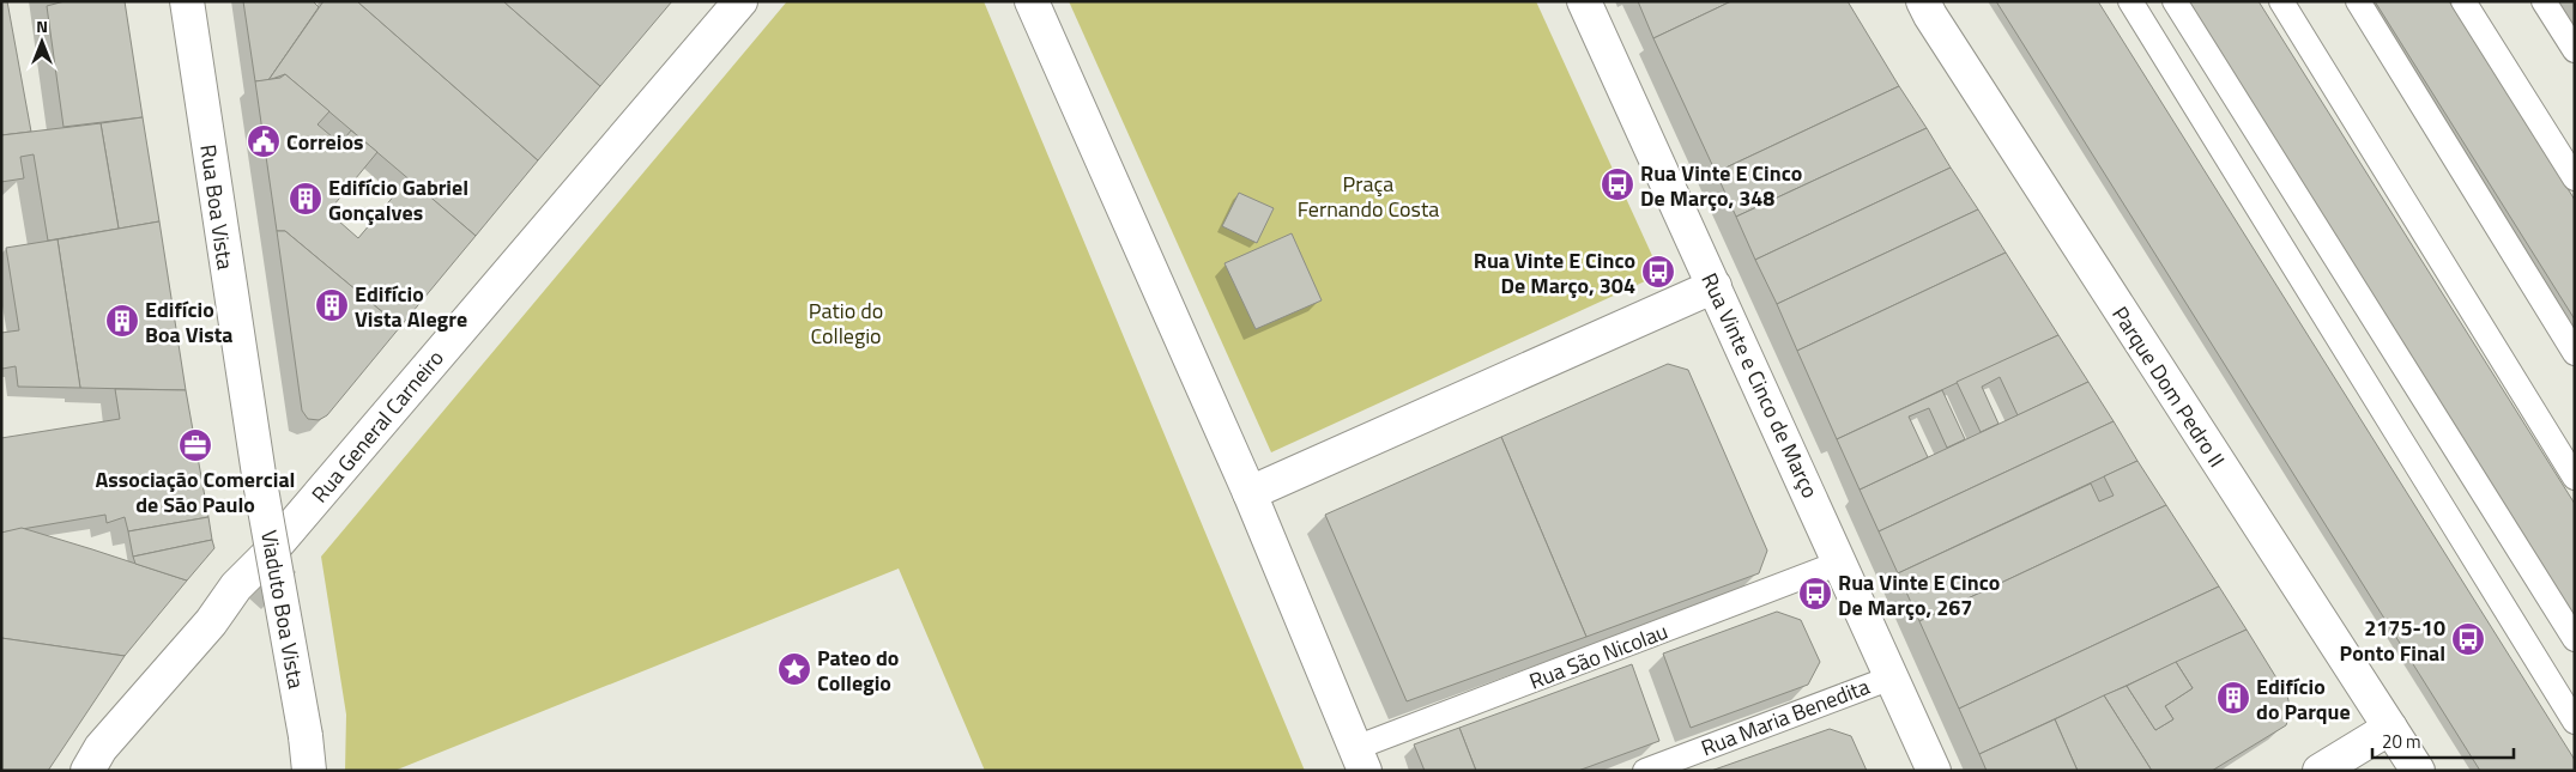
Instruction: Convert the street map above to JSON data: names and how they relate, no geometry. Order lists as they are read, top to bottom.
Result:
{
  "streets": {
    "street": [
      "Rua Boa Vista",
      "Rua Vinte e Cinco de Março",
      "Parque Dom Pedro II",
      "Rua General Carneiro",
      "Viaduto Boa Vista"
    ],
    "lane": ["Rua São Nicolau", "Rua Maria Benedita"]
  },
  "crossings": [
    ["Rua Boa Vista", "Viaduto Boa Vista"],
    ["Rua Vinte e Cinco de Março", "Rua São Nicolau"],
    ["Rua Vinte e Cinco de Março", "Rua Maria Benedita"]
  ],
  "parks": ["Praça Fernando Costa", "Patio do Collegio"],
  "places": {
    "public building": ["Correios"],
    "bus stop": [
      "Rua Vinte E Cinco De Março, 348",
      "Rua Vinte E Cinco De Março, 304",
      "Rua Vinte E Cinco De Março, 267",
      "2175-10 Ponto Final"
    ],
    "building": [
      "Edifício Gabriel Gonçalves",
      "Edifício Vista Alegre",
      "Edifício Boa Vista",
      "Edifício do Parque"
    ],
    "office": ["Associação Comercial de São Paulo"],
    "place": ["Pateo do Collegio"]
  },
  "scale_bar": "20 m",
  "north": "top"
}
